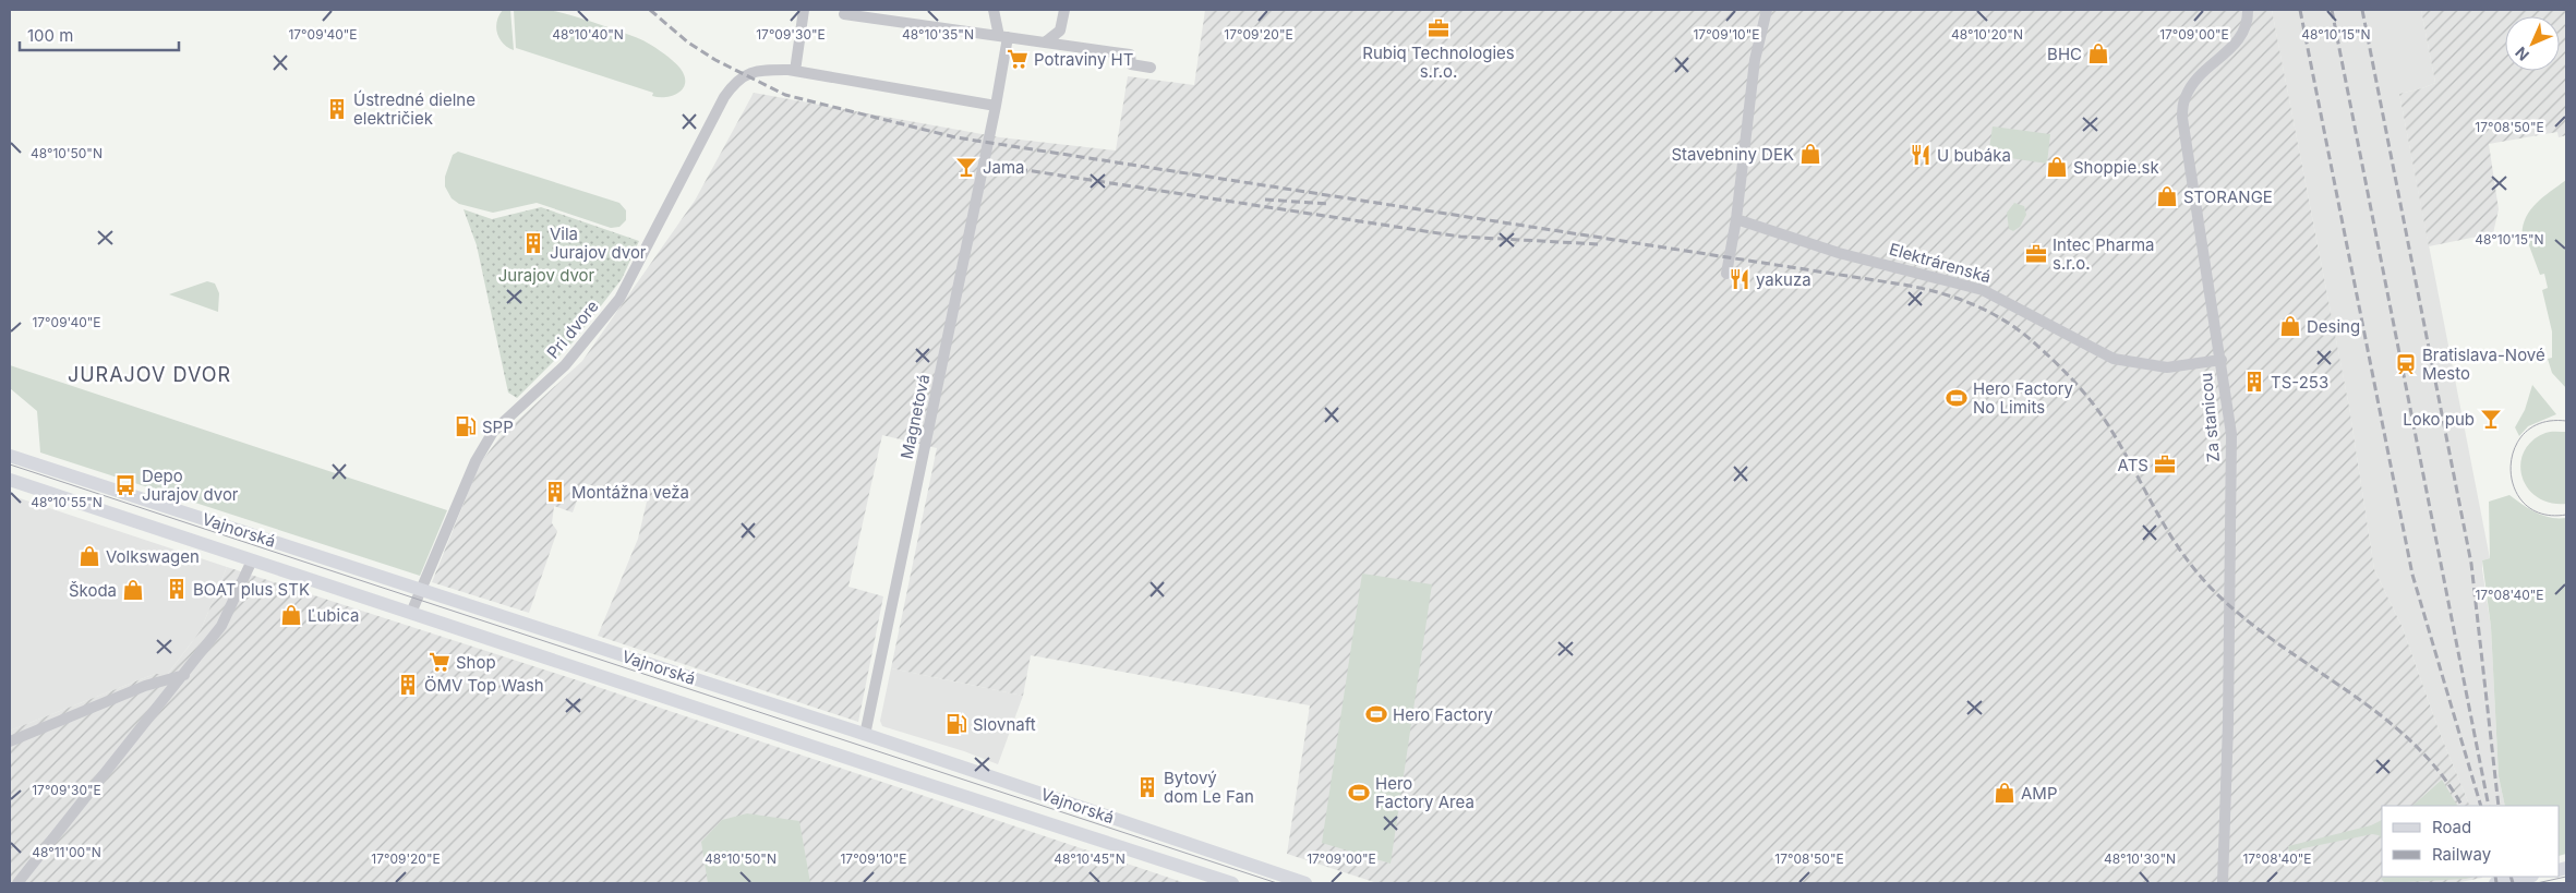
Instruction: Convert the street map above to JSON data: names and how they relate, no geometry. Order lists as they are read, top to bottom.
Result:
{
  "streets": {
    "main road": ["Vajnorská"],
    "street": [
      "Elektrárenská",
      "Pri dvore",
      "Magnetová",
      "Za stanicou"
    ]
  },
  "crossings": [
    ["Elektrárenská", "Za stanicou"],
    ["Pri dvore", "Vajnorská"],
    ["Magnetová", "Vajnorská"]
  ],
  "districts": ["JURAJOV DVOR"],
  "parks": ["Jurajov dvor"],
  "places": {
    "office": ["Rubiq Technologies s.r.o.", "Intec Pharma s.r.o.", "ATS"],
    "shop": [
      "BHC",
      "Stavebniny DEK",
      "Shoppie.sk",
      "STORANGE",
      "Desing",
      "Volkswagen",
      "Škoda",
      "Ľubica",
      "AMP"
    ],
    "supermarket": ["Potraviny HT", "Shop"],
    "building": [
      "Ústredné dielne električiek",
      "Vila Jurajov dvor",
      "TS-253",
      "Montážna veža",
      "BOAT plus STK",
      "ÖMV Top Wash",
      "Bytový dom Le Fan"
    ],
    "restaurant": ["U bubáka", "yakuza"],
    "bar": ["Jama", "Loko pub"],
    "station": ["Bratislava-Nové Mesto"],
    "sports": ["Hero Factory No Limits", "Hero Factory", "Hero Factory Area"],
    "fuel station": ["SPP", "Slovnaft"],
    "bus stop": ["Depo Jurajov dvor"]
  },
  "legend": ["Road", "Railway"],
  "scale_bar": "100 m",
  "north": "bottom left",
  "coordinates": [
    "17°09'40\"E",
    "48°10'40\"N",
    "17°09'30\"E",
    "48°10'35\"N",
    "17°09'20\"E",
    "17°09'10\"E",
    "48°10'20\"N",
    "17°09'00\"E",
    "48°10'15\"N",
    "17°08'50\"E",
    "48°10'50\"N",
    "48°10'55\"N",
    "17°08'40\"E",
    "48°11'00\"N",
    "48°10'45\"N",
    "48°10'30\"N"
  ]
}
